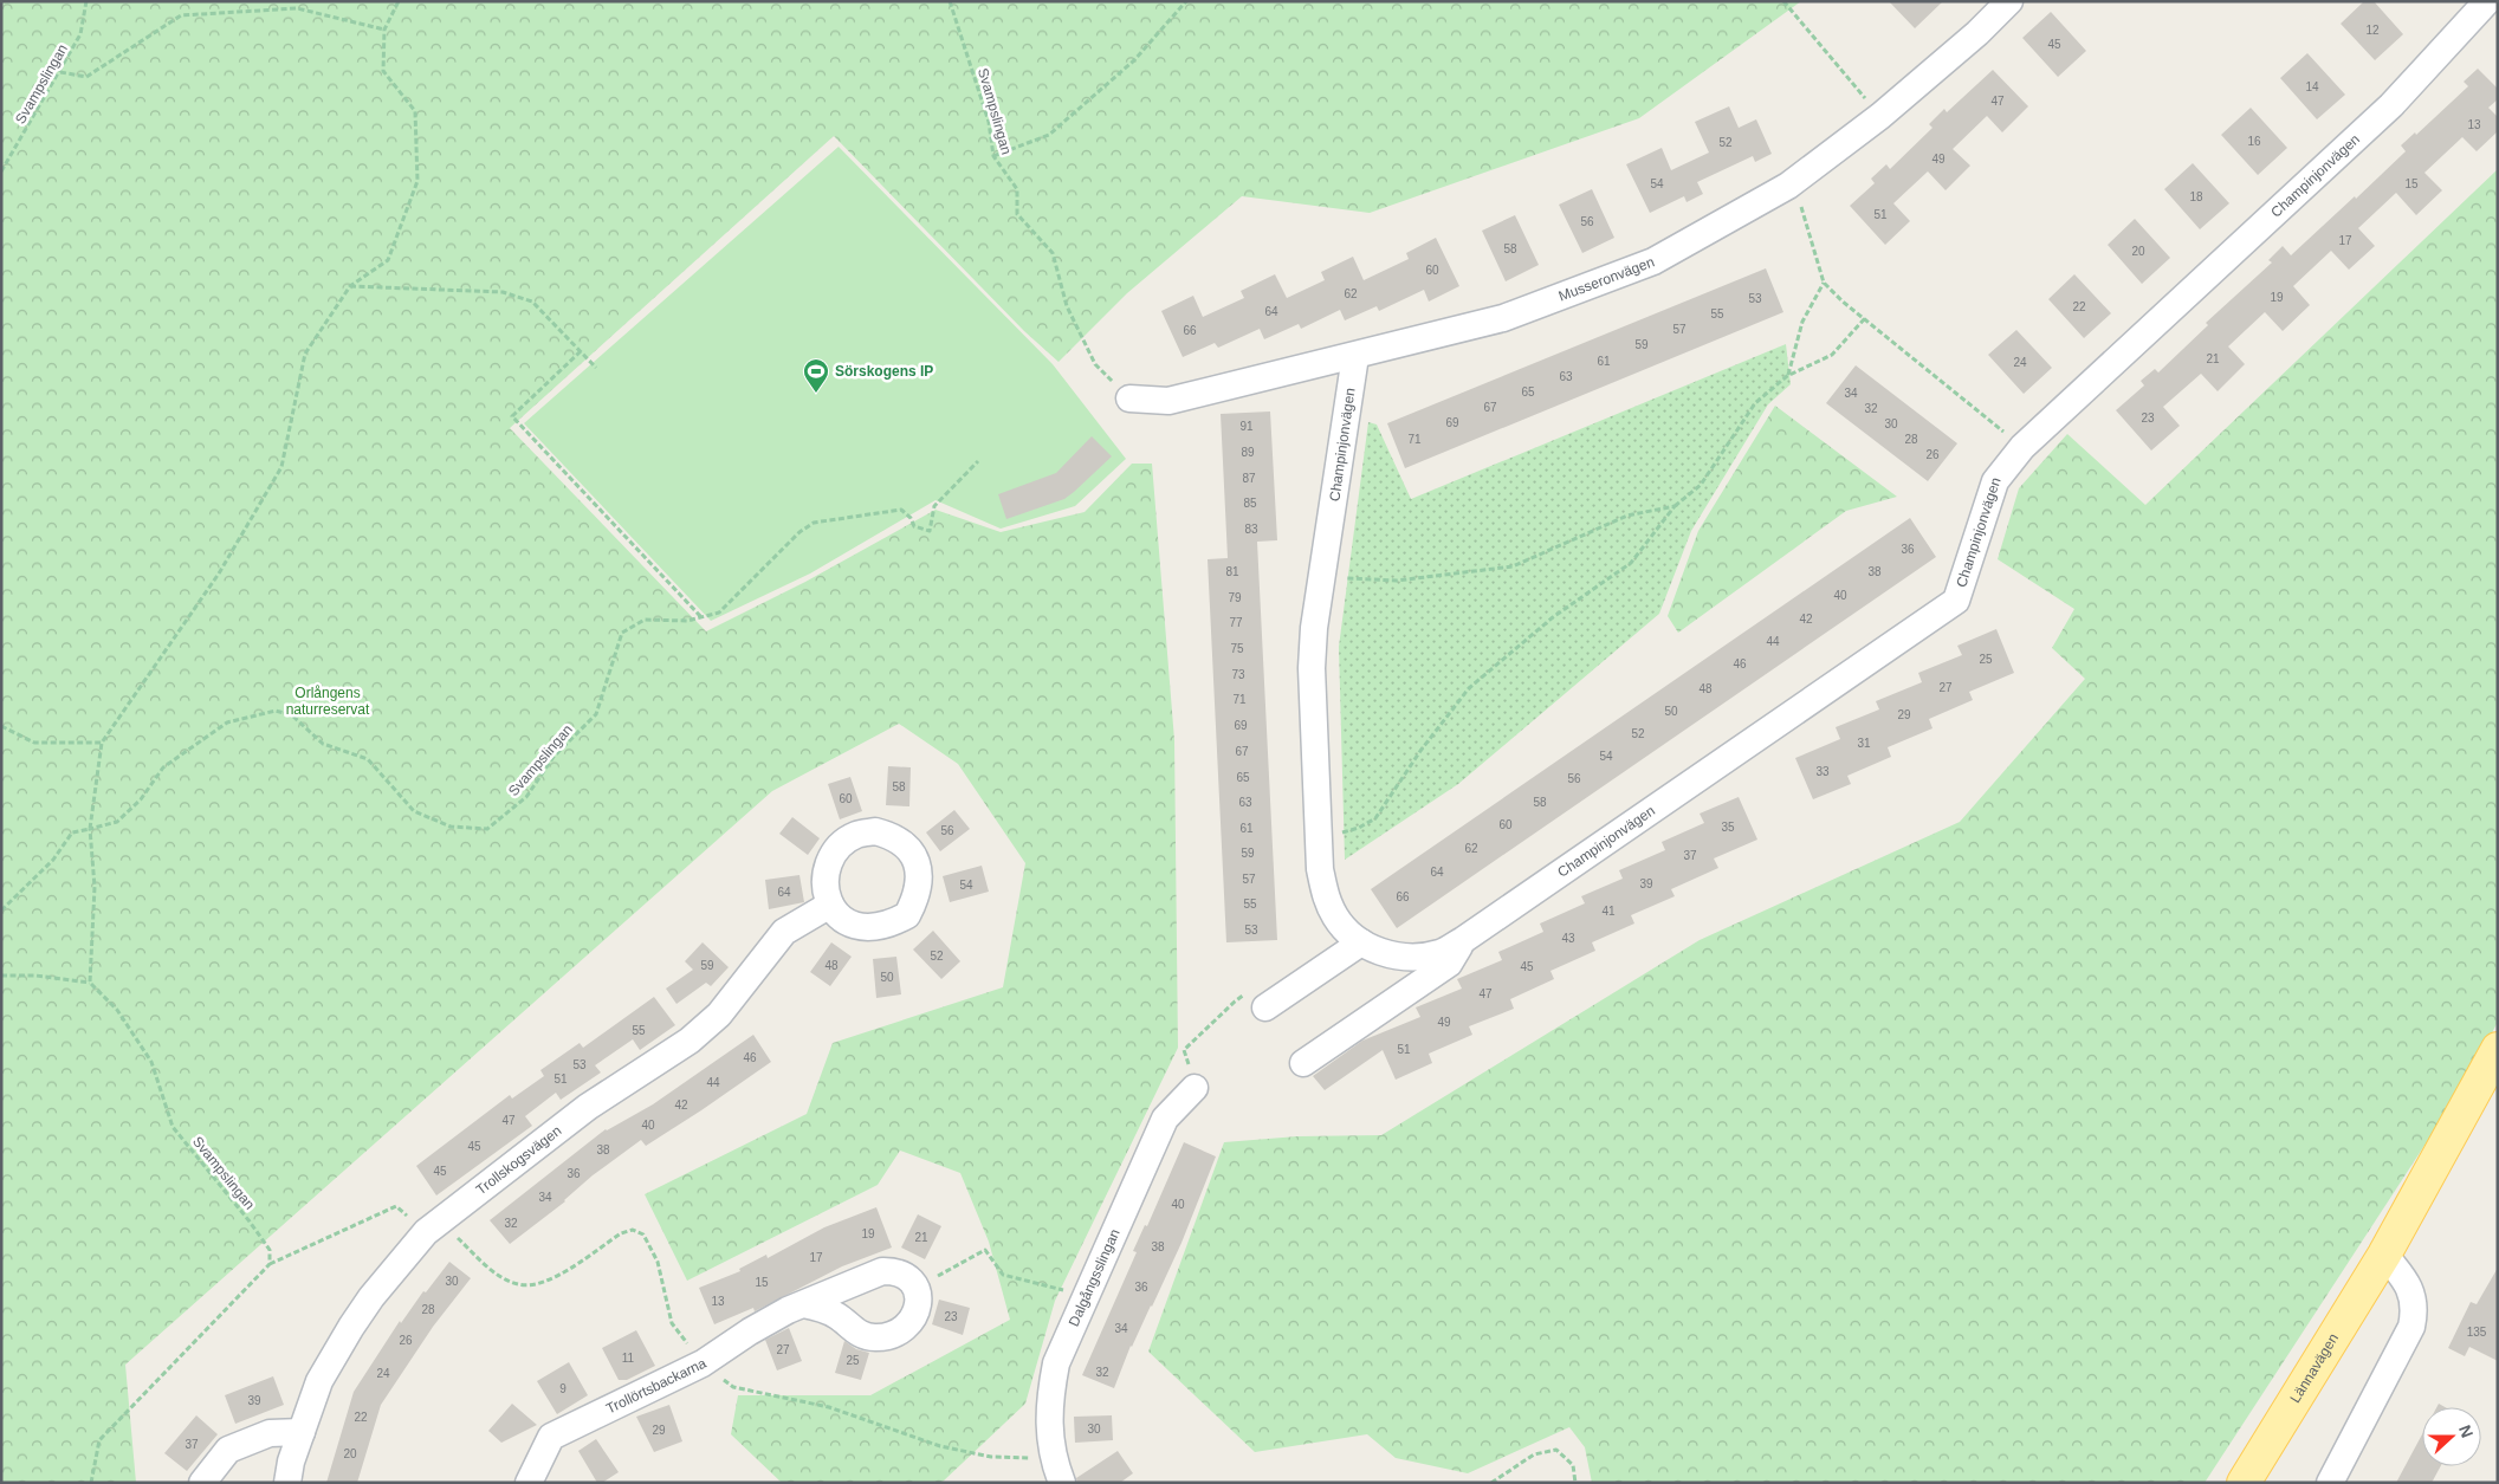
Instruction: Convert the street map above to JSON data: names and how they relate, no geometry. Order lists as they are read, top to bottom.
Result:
{
  "streets": {
    "main road": ["Lännavägen"],
    "street": [
      "Champinjonvägen",
      "Musseronvägen",
      "Trollskogsvägen",
      "Dalgångsslingan",
      "Trollörtsbackarna"
    ],
    "path": ["Svampslingan"]
  },
  "crossings": [
    ["Svampslingan", "Musseronvägen"],
    ["Champinjonvägen", "Musseronvägen"]
  ],
  "parks": ["Orlångens naturreservat"],
  "places": {
    "sports": ["Sörskogens IP"]
  },
  "house_numbers": [
    "12",
    "45",
    "14",
    "47",
    "13",
    "16",
    "52",
    "49",
    "54",
    "15",
    "18",
    "51",
    "56",
    "17",
    "58",
    "20",
    "60",
    "62",
    "19",
    "53",
    "22",
    "64",
    "55",
    "57",
    "66",
    "59",
    "21",
    "61",
    "24",
    "63",
    "65",
    "34",
    "67",
    "32",
    "23",
    "69",
    "30",
    "91",
    "71",
    "28",
    "89",
    "26",
    "87",
    "85",
    "83",
    "36",
    "81",
    "38",
    "40",
    "79",
    "42",
    "77",
    "44",
    "75",
    "25",
    "46",
    "73",
    "27",
    "48",
    "71",
    "50",
    "29",
    "69",
    "52",
    "31",
    "67",
    "54",
    "33",
    "65",
    "56",
    "58",
    "60",
    "63",
    "58",
    "60",
    "35",
    "61",
    "56",
    "62",
    "59",
    "37",
    "64",
    "57",
    "39",
    "54",
    "64",
    "66",
    "55",
    "41",
    "53",
    "43",
    "52",
    "59",
    "48",
    "45",
    "50",
    "47",
    "49",
    "55",
    "51",
    "46",
    "53",
    "51",
    "44",
    "42",
    "47",
    "40",
    "45",
    "38",
    "45",
    "36",
    "34",
    "40",
    "32",
    "19",
    "21",
    "38",
    "17",
    "30",
    "15",
    "36",
    "13",
    "28",
    "23",
    "34",
    "135",
    "26",
    "27",
    "11",
    "25",
    "32",
    "24",
    "9",
    "39",
    "22",
    "30",
    "29",
    "37",
    "20"
  ],
  "north": "right"
}
